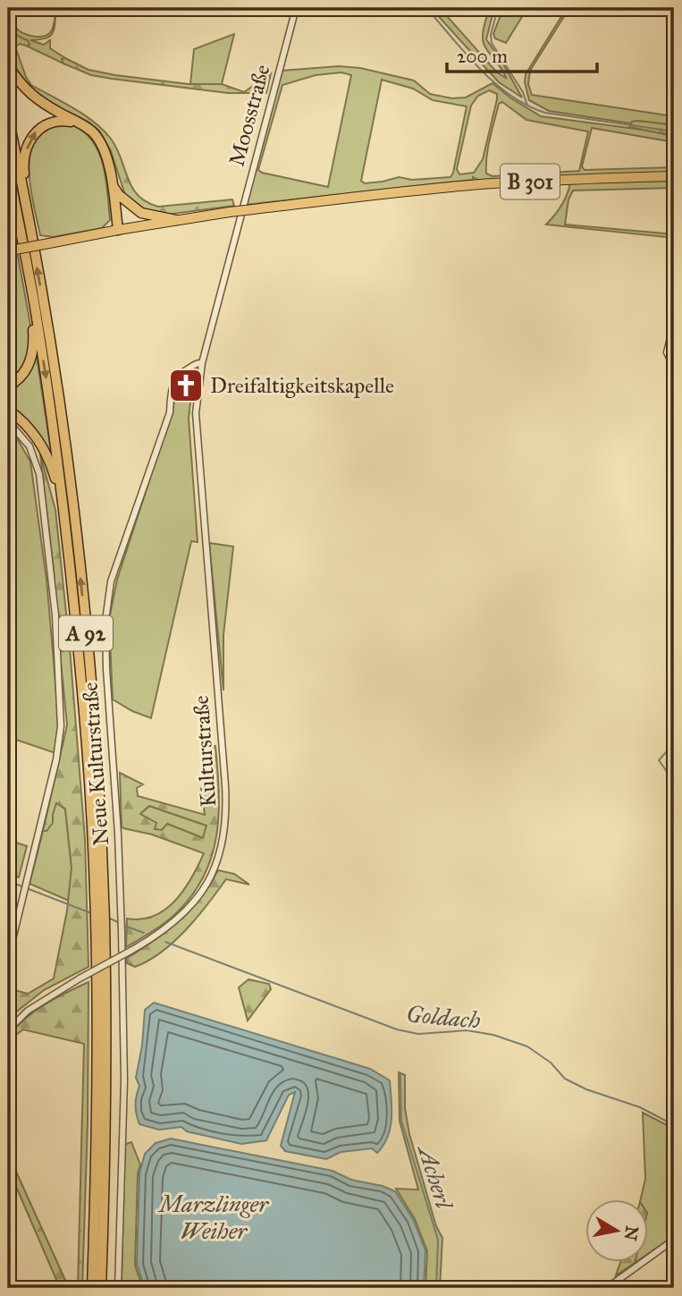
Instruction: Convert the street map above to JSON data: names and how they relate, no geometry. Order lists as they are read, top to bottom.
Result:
{
  "streets": {
    "highway": ["A 92"],
    "main road": ["B 301"],
    "street": ["Moosstraße", "Kulturstraße", "Neue Kulturstraße"]
  },
  "crossings": [
    ["Moosstraße", "Kulturstraße"],
    ["Moosstraße", "Neue Kulturstraße"],
    ["Kulturstraße", "Neue Kulturstraße"]
  ],
  "water": ["Goldach", "Acherl", "Marzlinger Weiher"],
  "places": {
    "church": ["Dreifaltigkeitskapelle"]
  },
  "scale_bar": "200 m",
  "north": "right"
}
